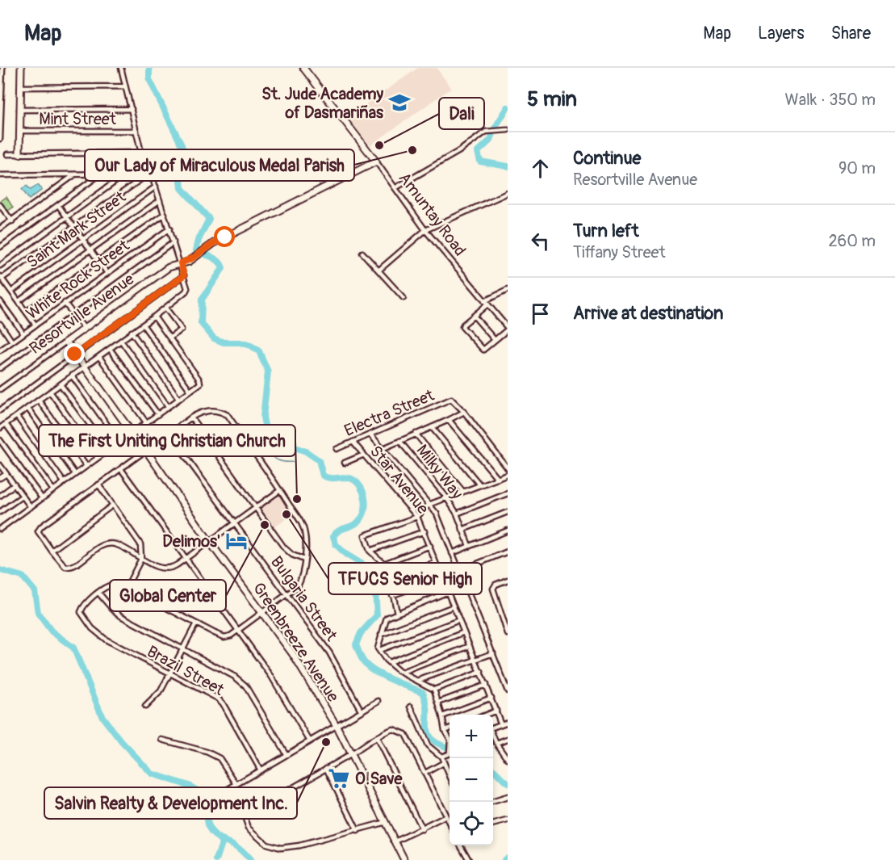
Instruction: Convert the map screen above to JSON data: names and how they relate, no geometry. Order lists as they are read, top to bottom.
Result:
{
  "streets": {
    "street": [
      "Mint Street",
      "Amuntay Road",
      "Saint Mark Street",
      "White Rock Street",
      "Resortville Avenue",
      "Electra Street",
      "Milky Way",
      "Star Avenue",
      "Bulgaria Street",
      "Greenbreeze Avenue",
      "Brazil Street"
    ]
  },
  "crossings": [
    ["Amuntay Road", "Resortville Avenue"],
    ["Resortville Avenue", "Greenbreeze Avenue"],
    ["Electra Street", "Star Avenue"]
  ],
  "places": {
    "school or university": ["St. Jude Academy of Dasmariñas"],
    "other": [
      "Dali",
      "Our Lady of Miraculous Medal Parish",
      "The First Uniting Christian Church",
      "TFUCS Senior High",
      "Global Center",
      "Salvin Realty & Development Inc."
    ],
    "hotel": ["Delimos'"],
    "supermarket": ["O!Save"]
  },
  "page": {
    "header": "Map",
    "nav": ["Map", "Layers", "Share"],
    "heading": ["5 min", "Walk · 350 m"],
    "list": [
      ["Continue", "Resortville Avenue", "90 m"],
      ["Turn left", "Tiffany Street", "260 m"],
      "Arrive at destination"
    ],
    "map_buttons": ["+", "−"]
  }
}
